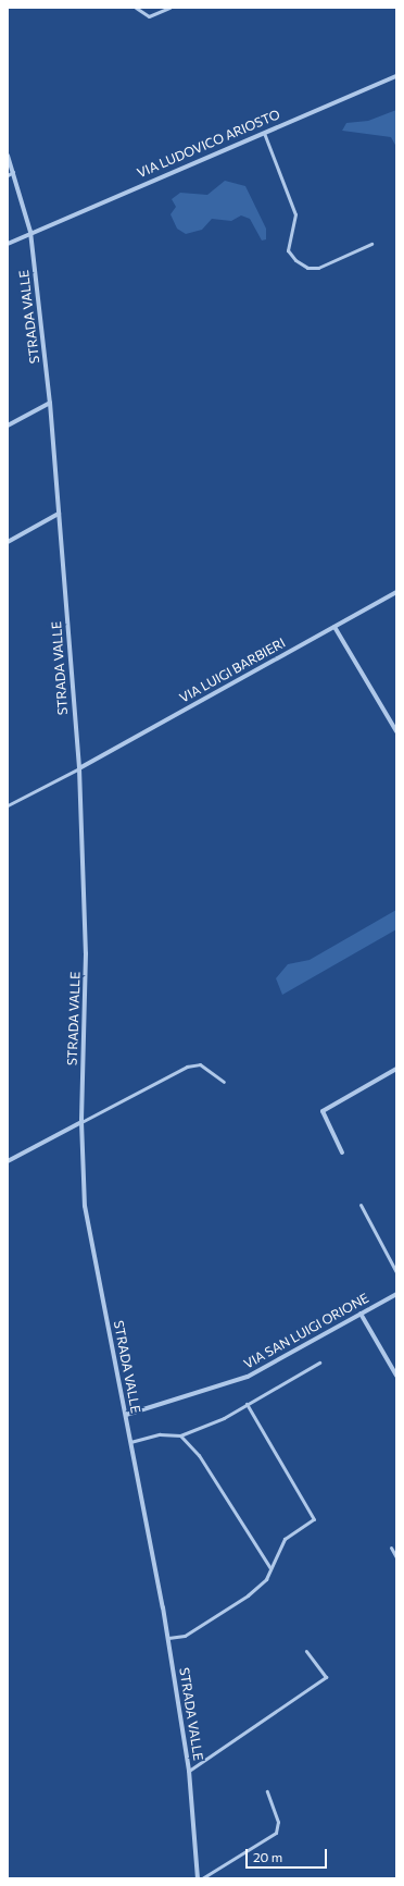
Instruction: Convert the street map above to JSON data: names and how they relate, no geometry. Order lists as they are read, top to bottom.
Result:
{
  "streets": {
    "street": [
      "VIA LUDOVICO ARIOSTO",
      "STRADA VALLE",
      "VIA LUIGI BARBIERI",
      "VIA SAN LUIGI ORIONE"
    ]
  },
  "crossings": [
    ["VIA LUDOVICO ARIOSTO", "STRADA VALLE"],
    ["STRADA VALLE", "VIA LUIGI BARBIERI"],
    ["STRADA VALLE", "VIA SAN LUIGI ORIONE"]
  ],
  "scale_bar": "20 m"
}
